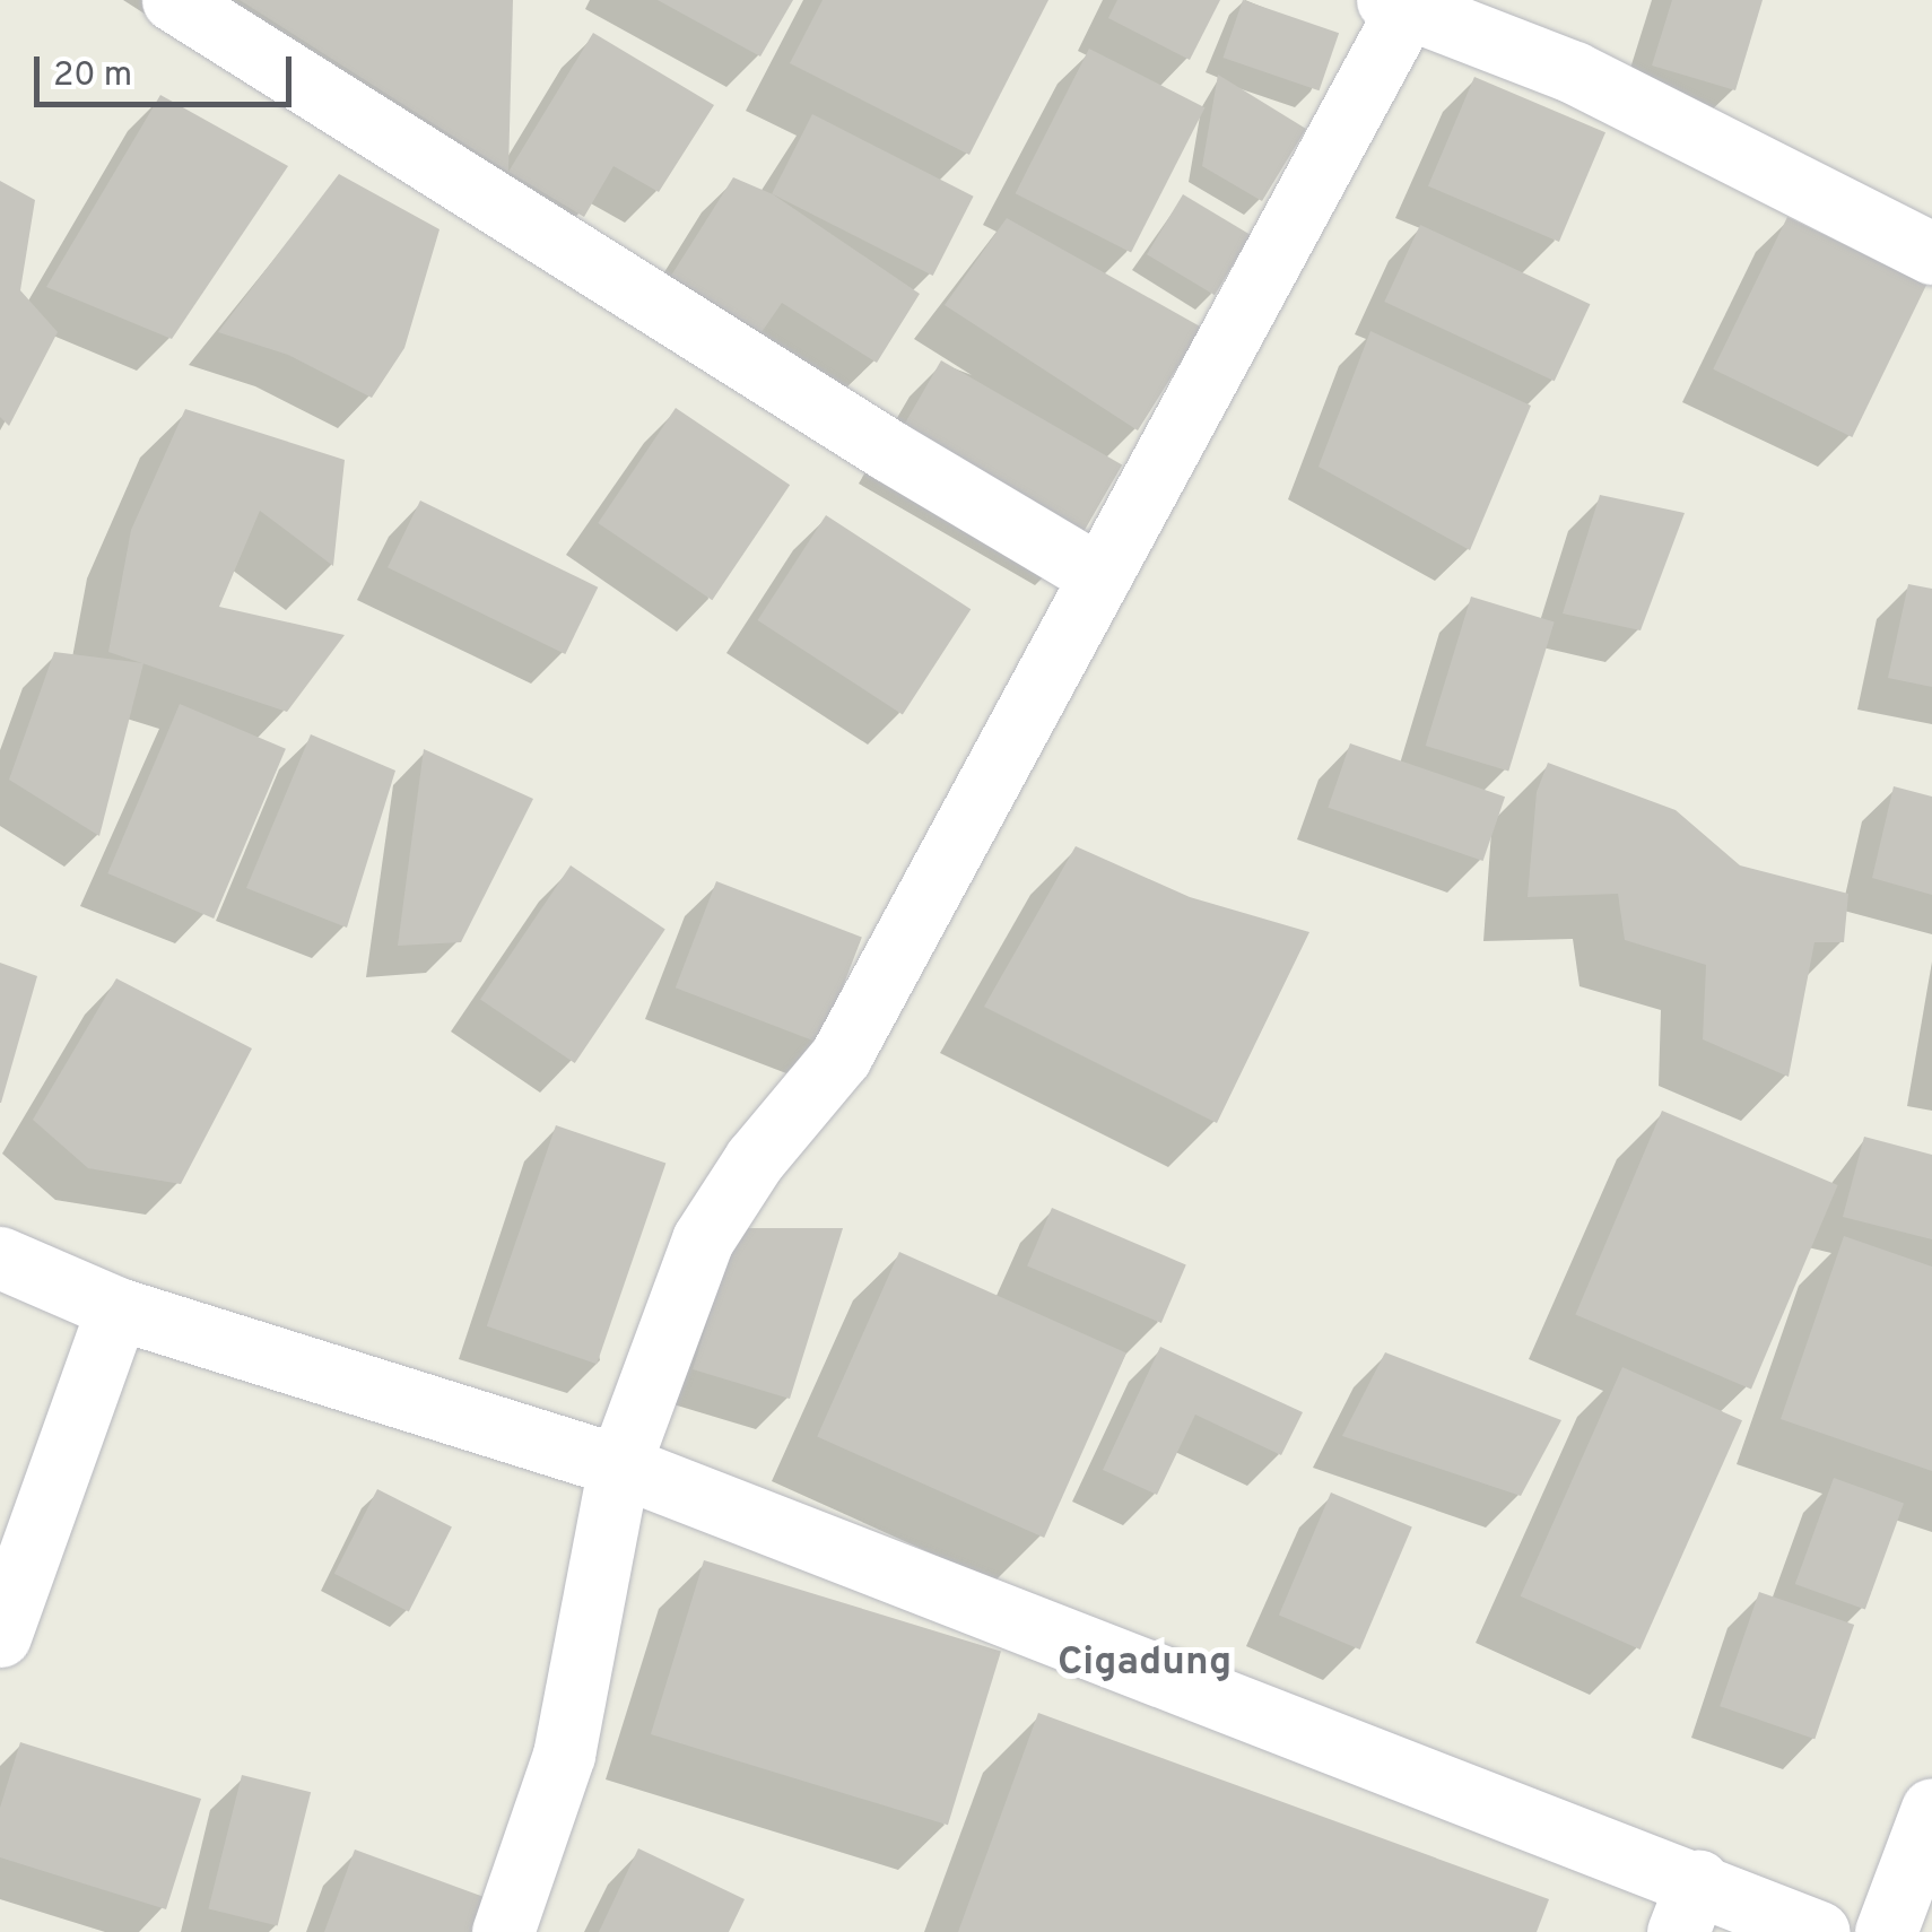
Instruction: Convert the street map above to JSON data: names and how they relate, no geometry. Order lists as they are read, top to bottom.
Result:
{
  "districts": ["Cigadung"],
  "scale_bar": "20 m"
}
